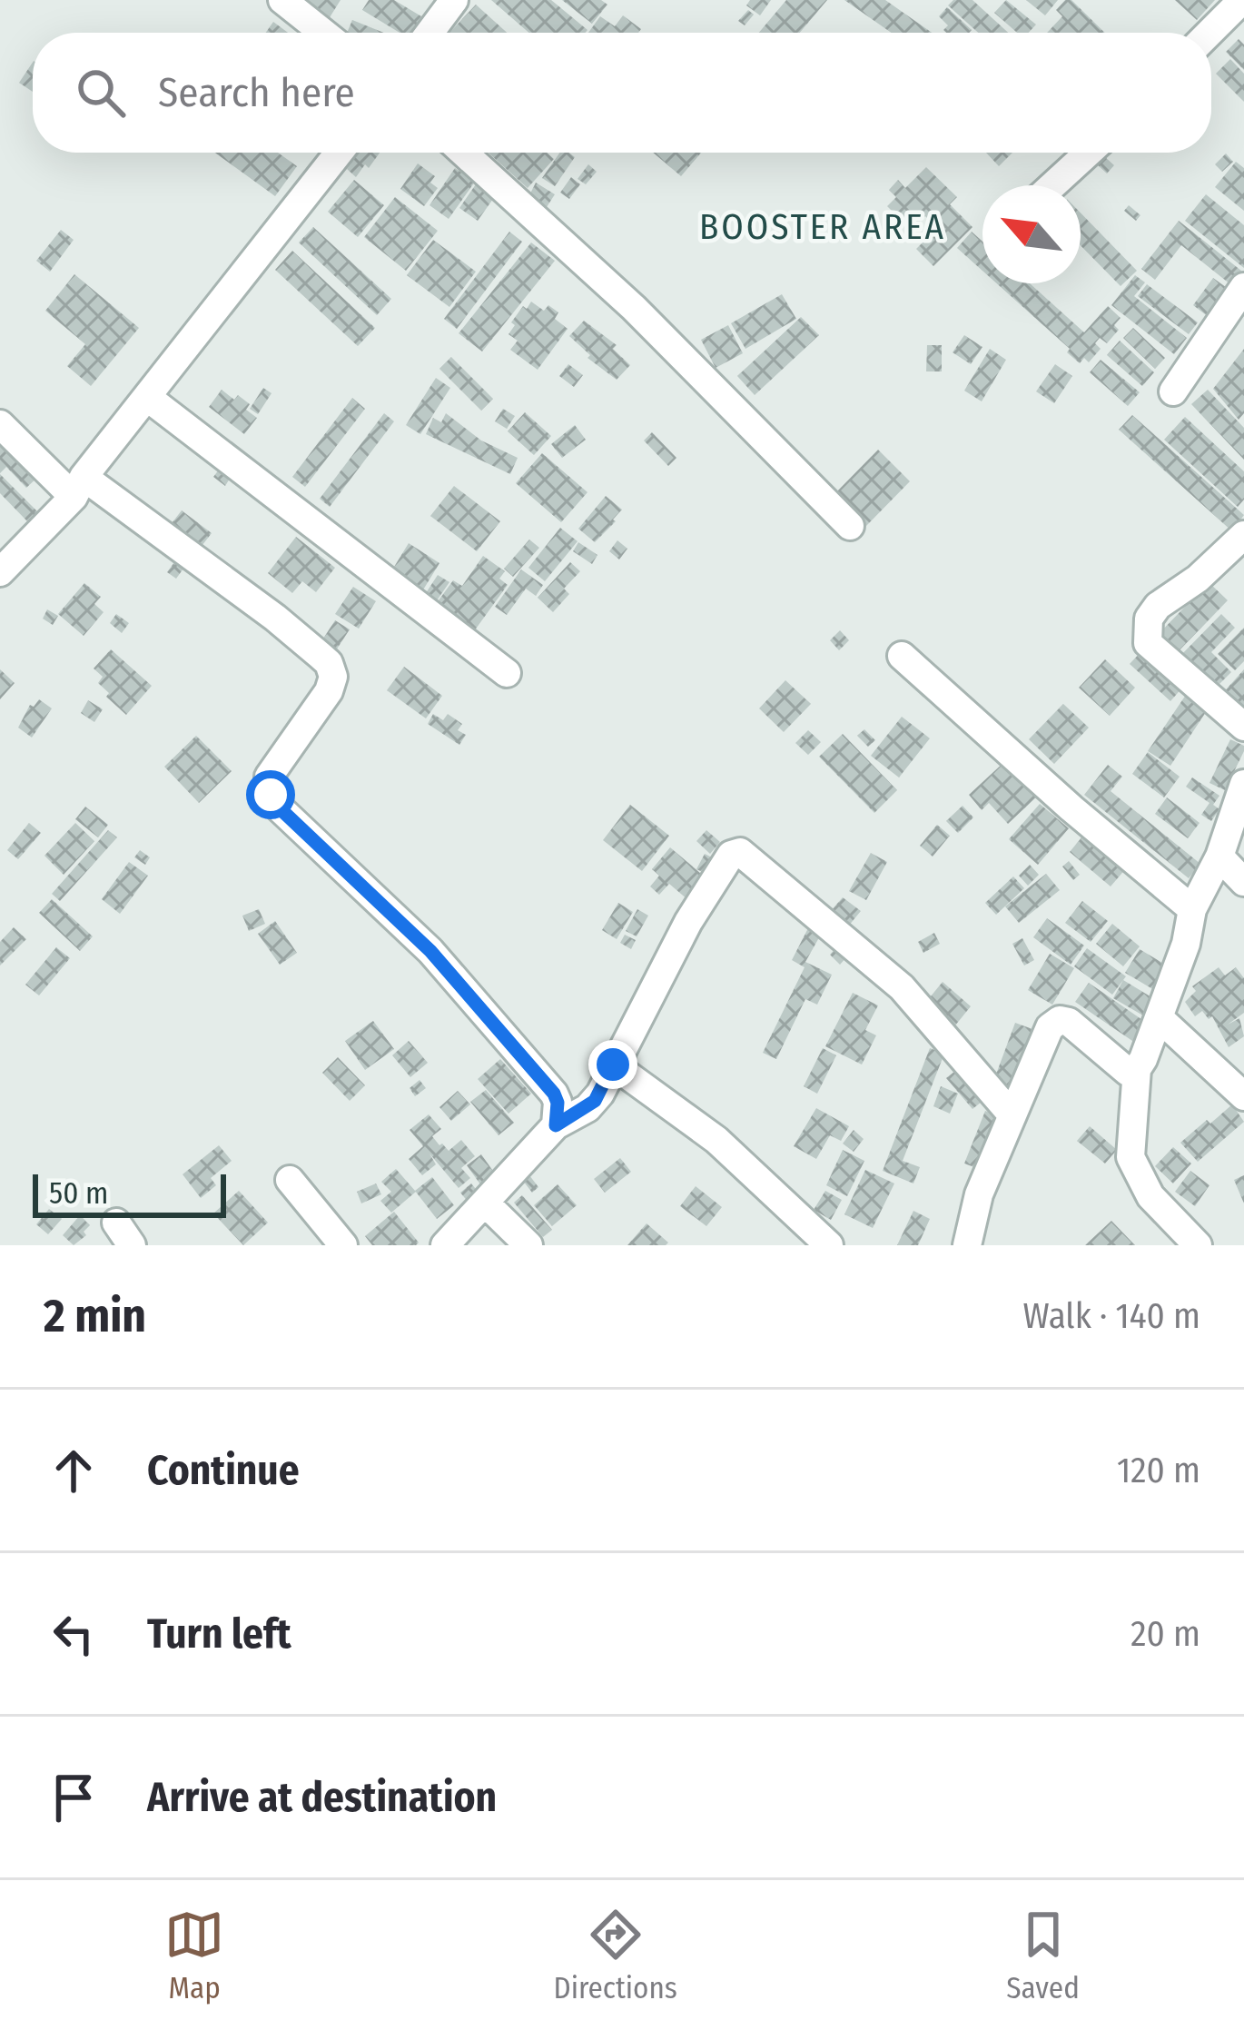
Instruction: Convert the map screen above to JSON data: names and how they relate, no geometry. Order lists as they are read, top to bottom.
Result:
{
  "districts": ["BOOSTER AREA"],
  "scale_bar": "50 m",
  "north": "top left",
  "page": {
    "search": "Search here",
    "scale": "50 m",
    "heading": ["2 min", "Walk · 140 m"],
    "list": [
      ["Continue", "120 m"],
      ["Turn left", "20 m"],
      "Arrive at destination"
    ],
    "nav": ["Map", "Directions", "Saved"]
  }
}
